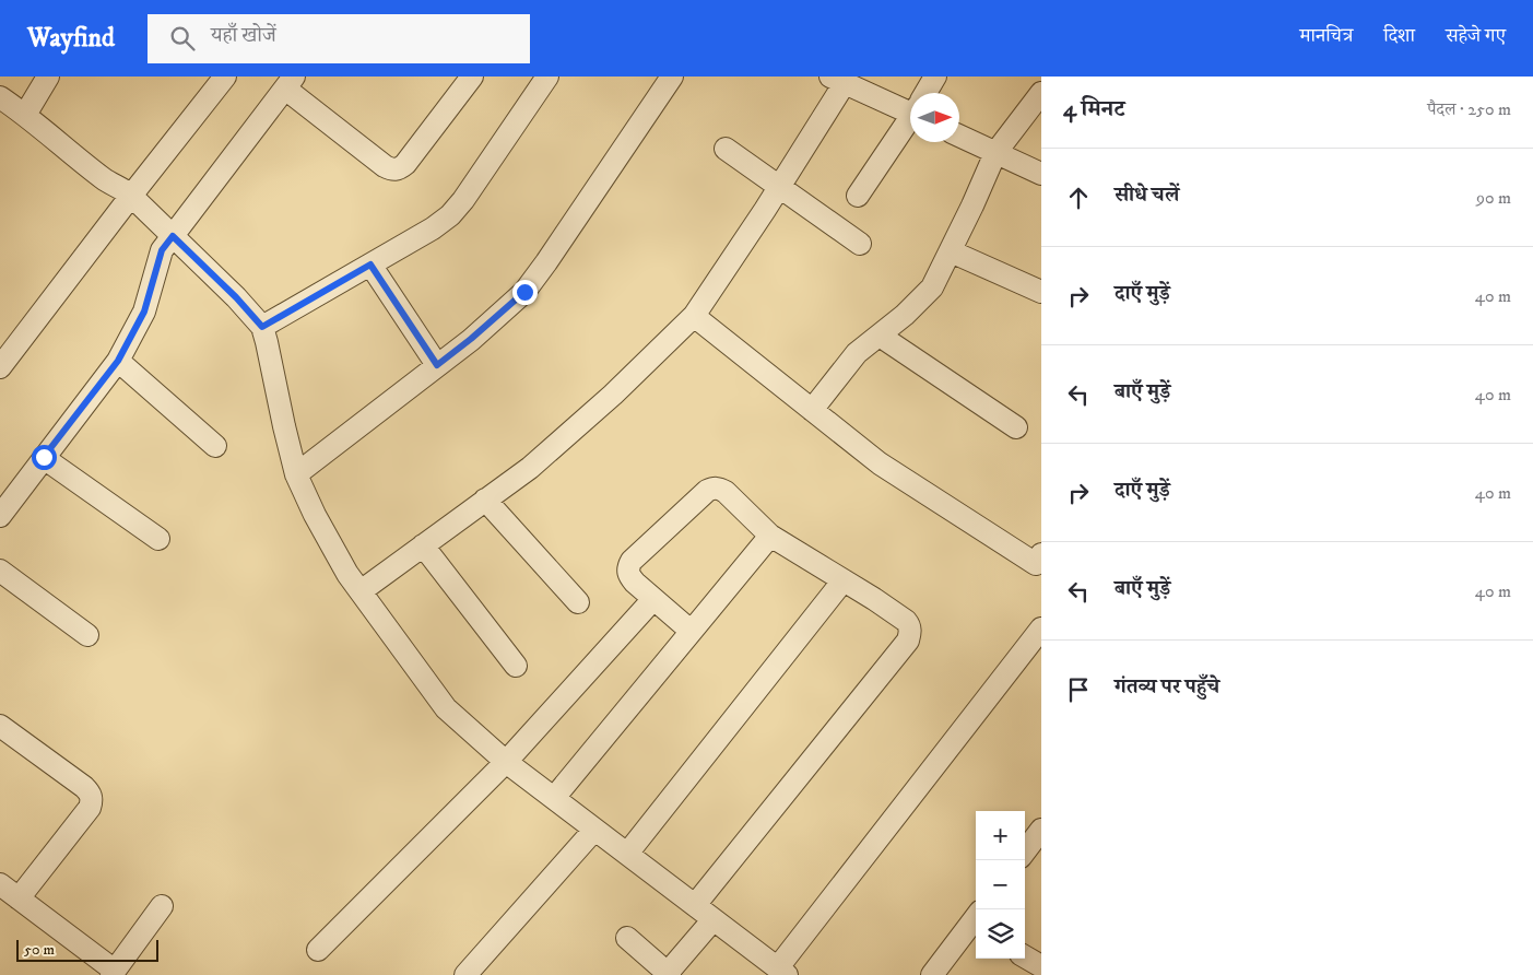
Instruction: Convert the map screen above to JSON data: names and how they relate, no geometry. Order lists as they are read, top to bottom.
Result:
{
  "scale_bar": "50 m",
  "north": "right",
  "page": {
    "header": "Wayfind",
    "search": "यहाँ खोजें",
    "nav": ["मानचित्र", "दिशा", "सहेजे गए"],
    "heading": ["4 मिनट", "पैदल · 250 m"],
    "list": [
      ["सीधे चलें", "90 m"],
      ["दाएँ मुड़ें", "40 m"],
      ["बाएँ मुड़ें", "40 m"],
      ["दाएँ मुड़ें", "40 m"],
      ["बाएँ मुड़ें", "40 m"],
      "गंतव्य पर पहुँचे"
    ],
    "map_buttons": ["+", "−"],
    "scale": "50 m"
  }
}
